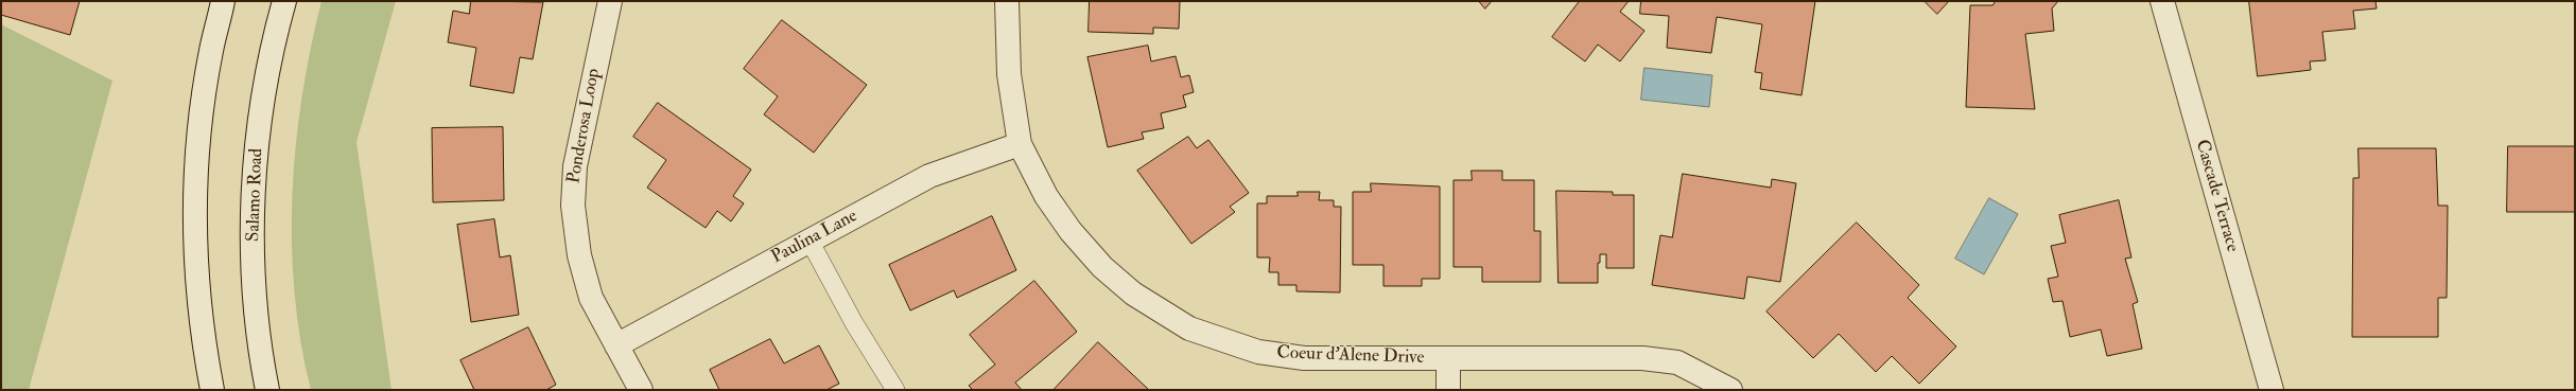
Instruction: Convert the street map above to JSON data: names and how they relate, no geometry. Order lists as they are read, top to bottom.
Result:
{
  "streets": {
    "street": [
      "Ponderosa Loop",
      "Salamo Road",
      "Cascade Terrace",
      "Paulina Lane",
      "Coeur d'Alene Drive"
    ]
  },
  "crossings": [
    ["Ponderosa Loop", "Paulina Lane"],
    ["Paulina Lane", "Coeur d'Alene Drive"]
  ]
}
